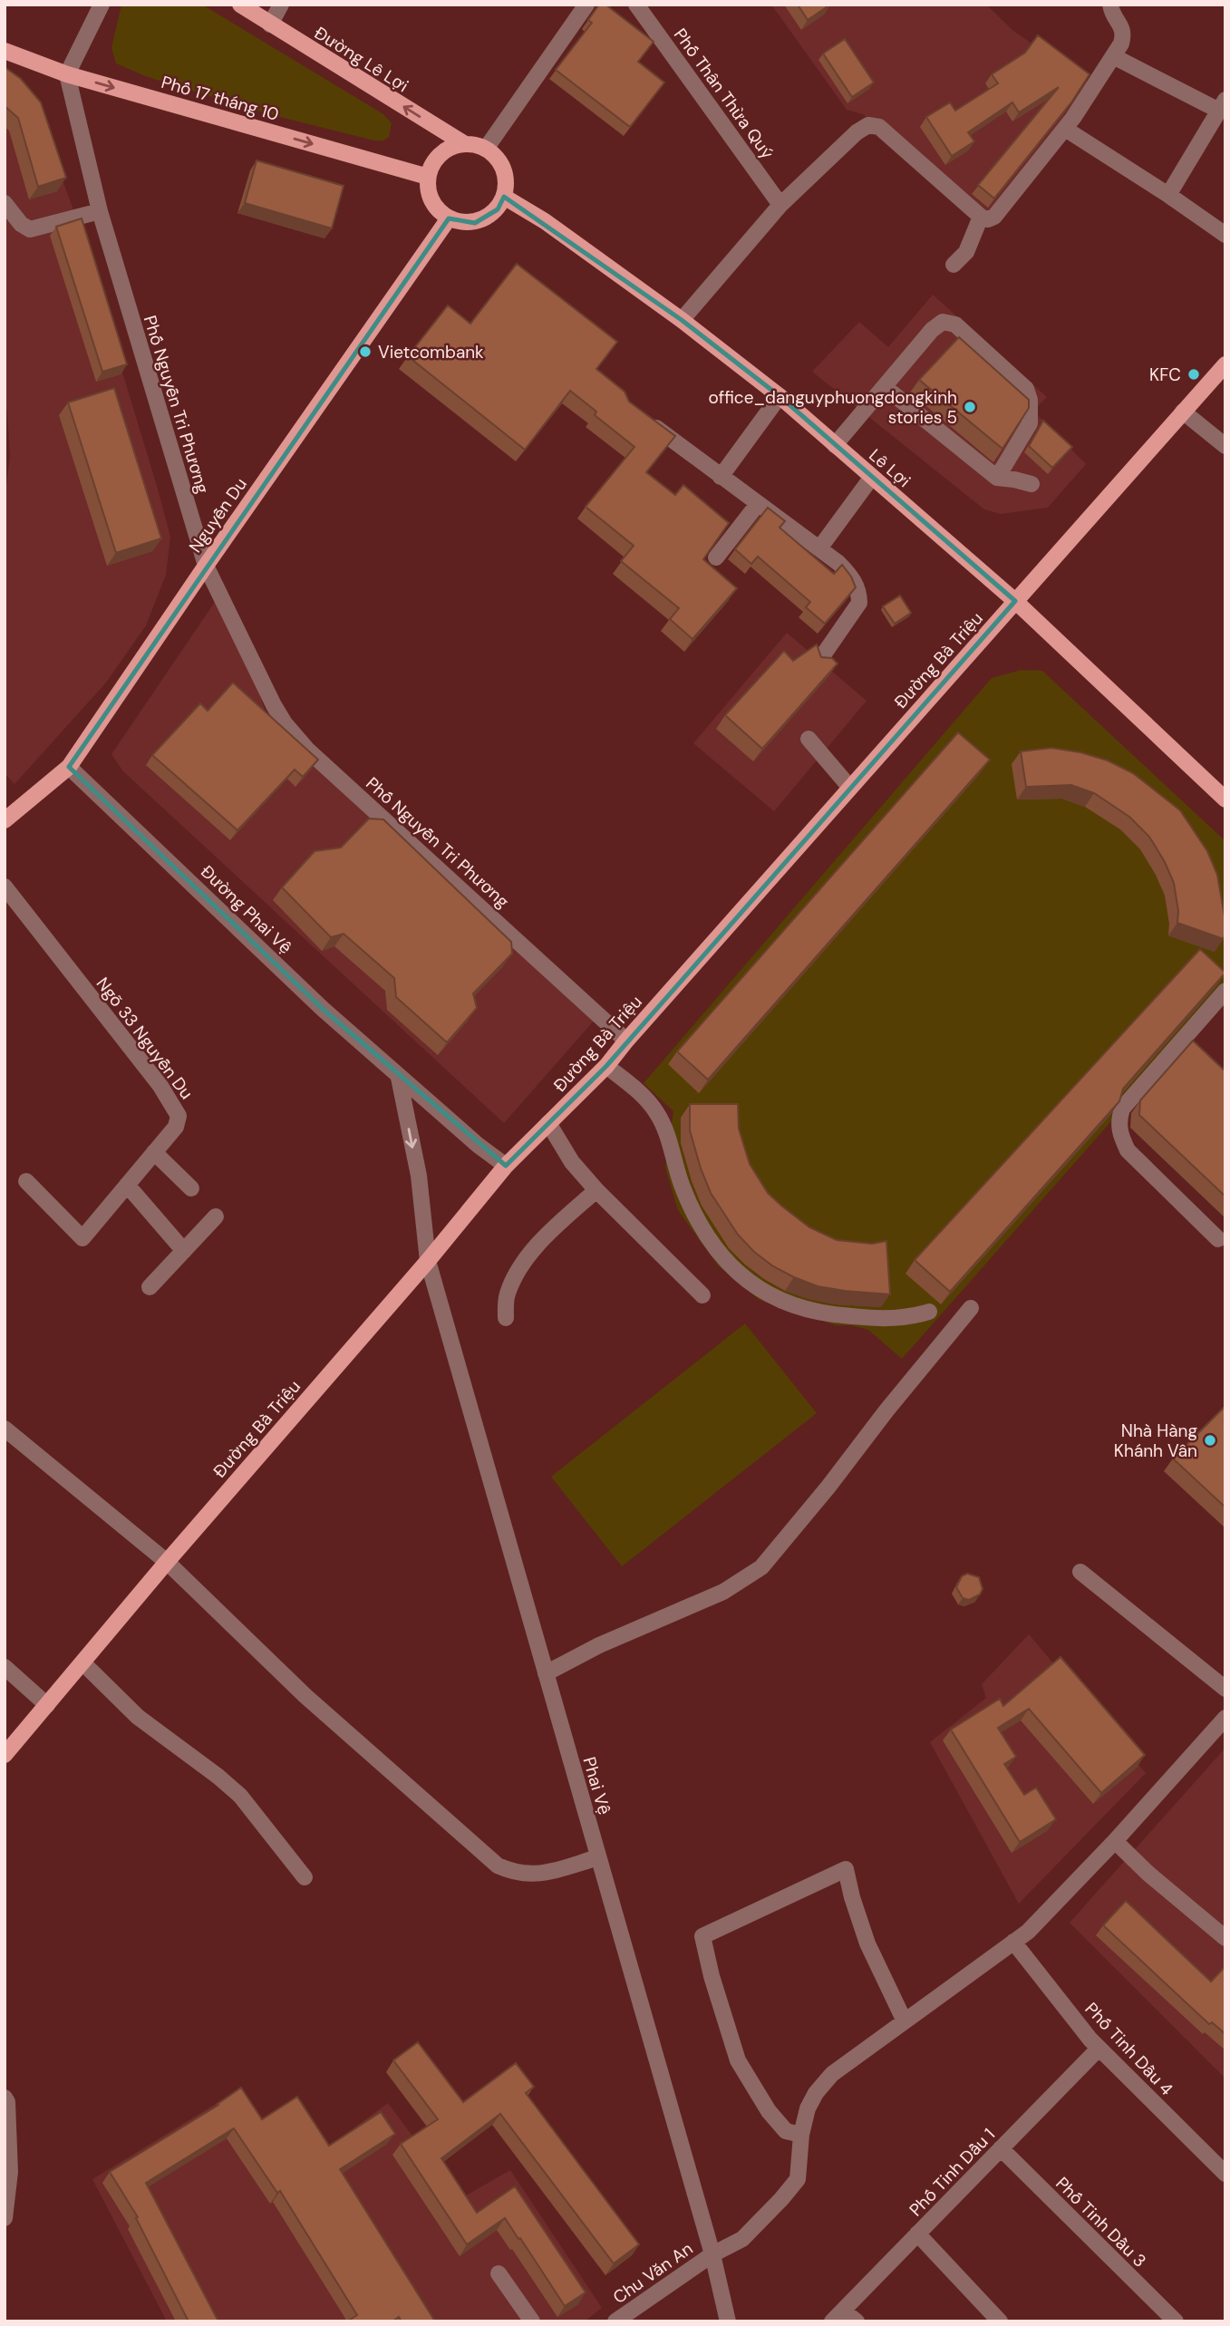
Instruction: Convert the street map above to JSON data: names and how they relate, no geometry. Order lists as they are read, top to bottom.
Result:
{
  "streets": {
    "main road": [
      "Đường Lê Lợi",
      "Phố 17 tháng 10",
      "Lê Lợi",
      "Nguyễn Du",
      "Đường Bà Triệu"
    ],
    "street": [
      "Phố Thân Thừa Quý",
      "Phố Nguyễn Tri Phương",
      "Đường Phai Vệ",
      "Ngõ 33 Nguyễn Du",
      "Phai Vệ",
      "Phố Tinh Dầu 4",
      "Phố Tinh Dầu 1",
      "Phố Tinh Dầu 3",
      "Chu Văn An"
    ]
  },
  "crossings": [
    ["Đường Lê Lợi", "Phố 17 tháng 10"],
    ["Đường Lê Lợi", "Lê Lợi"],
    ["Đường Lê Lợi", "Nguyễn Du"],
    ["Phố 17 tháng 10", "Phố Nguyễn Tri Phương"],
    ["Phố 17 tháng 10", "Lê Lợi"],
    ["Phố 17 tháng 10", "Nguyễn Du"],
    ["Phố Nguyễn Tri Phương", "Nguyễn Du"],
    ["Phố Nguyễn Tri Phương", "Đường Bà Triệu"],
    ["Lê Lợi", "Nguyễn Du"],
    ["Lê Lợi", "Đường Bà Triệu"],
    ["Nguyễn Du", "Đường Phai Vệ"],
    ["Đường Bà Triệu", "Đường Phai Vệ"],
    ["Đường Bà Triệu", "Phai Vệ"],
    ["Phai Vệ", "Chu Văn An"],
    ["Phố Tinh Dầu 4", "Phố Tinh Dầu 1"],
    ["Phố Tinh Dầu 4", "Chu Văn An"],
    ["Phố Tinh Dầu 1", "Phố Tinh Dầu 3"]
  ],
  "one_way": ["Đường Lê Lợi", "Phố 17 tháng 10"],
  "places": [
    "Vietcombank",
    "KFC",
    "office_danguyphuongdongkinh stories 5",
    "Nhà Hàng Khánh Vân"
  ]
}
